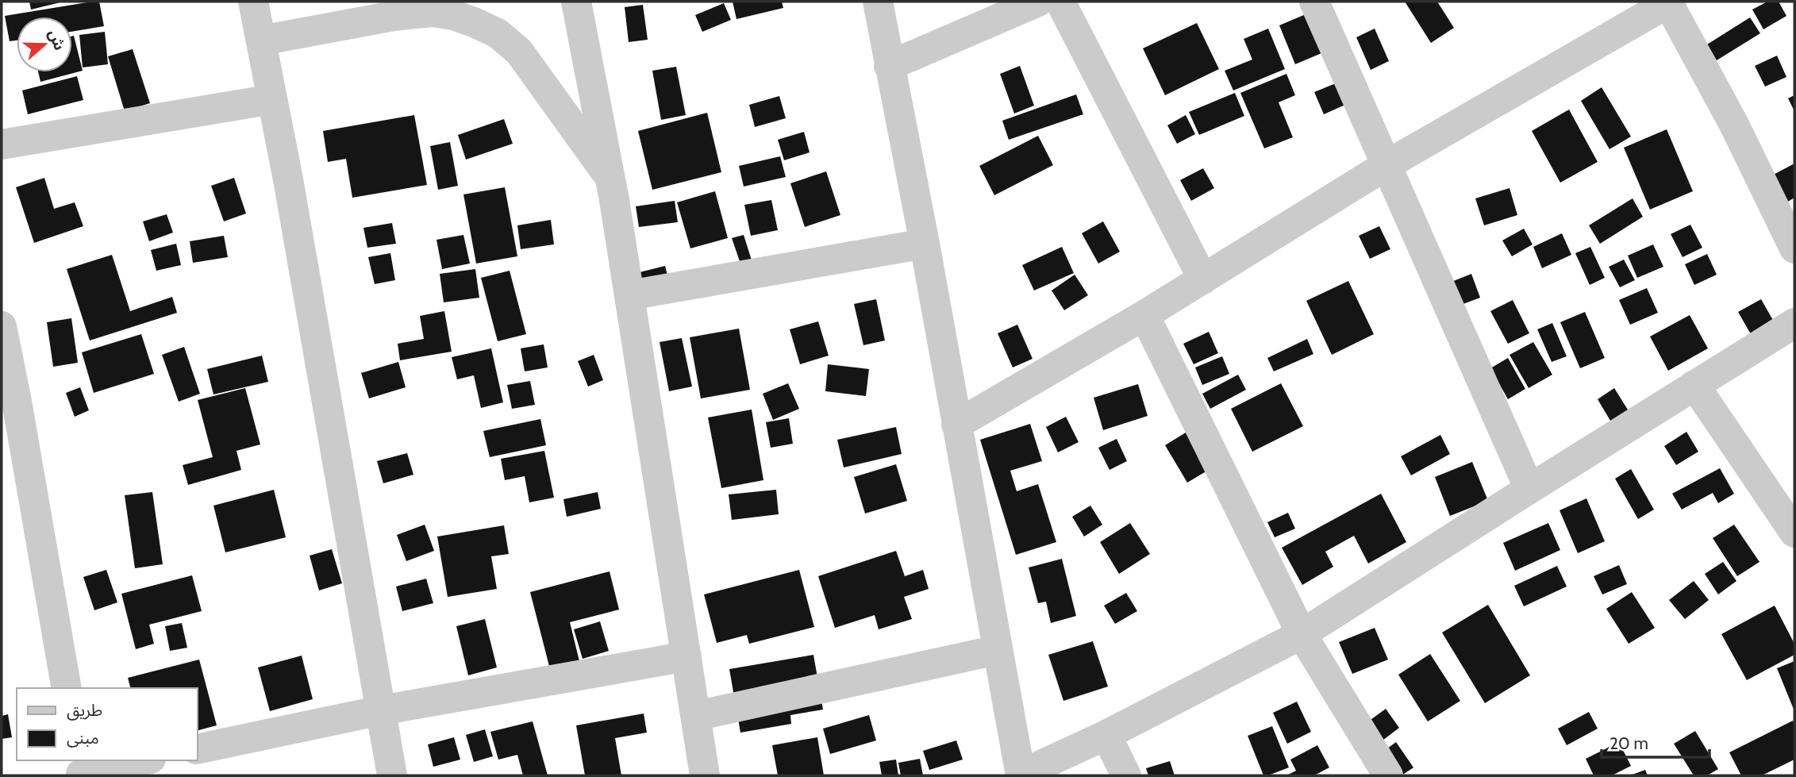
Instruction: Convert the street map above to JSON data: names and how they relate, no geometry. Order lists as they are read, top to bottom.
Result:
{
  "legend": ["طريق", "مبنى"],
  "scale_bar": "20 m",
  "north": "right"
}
